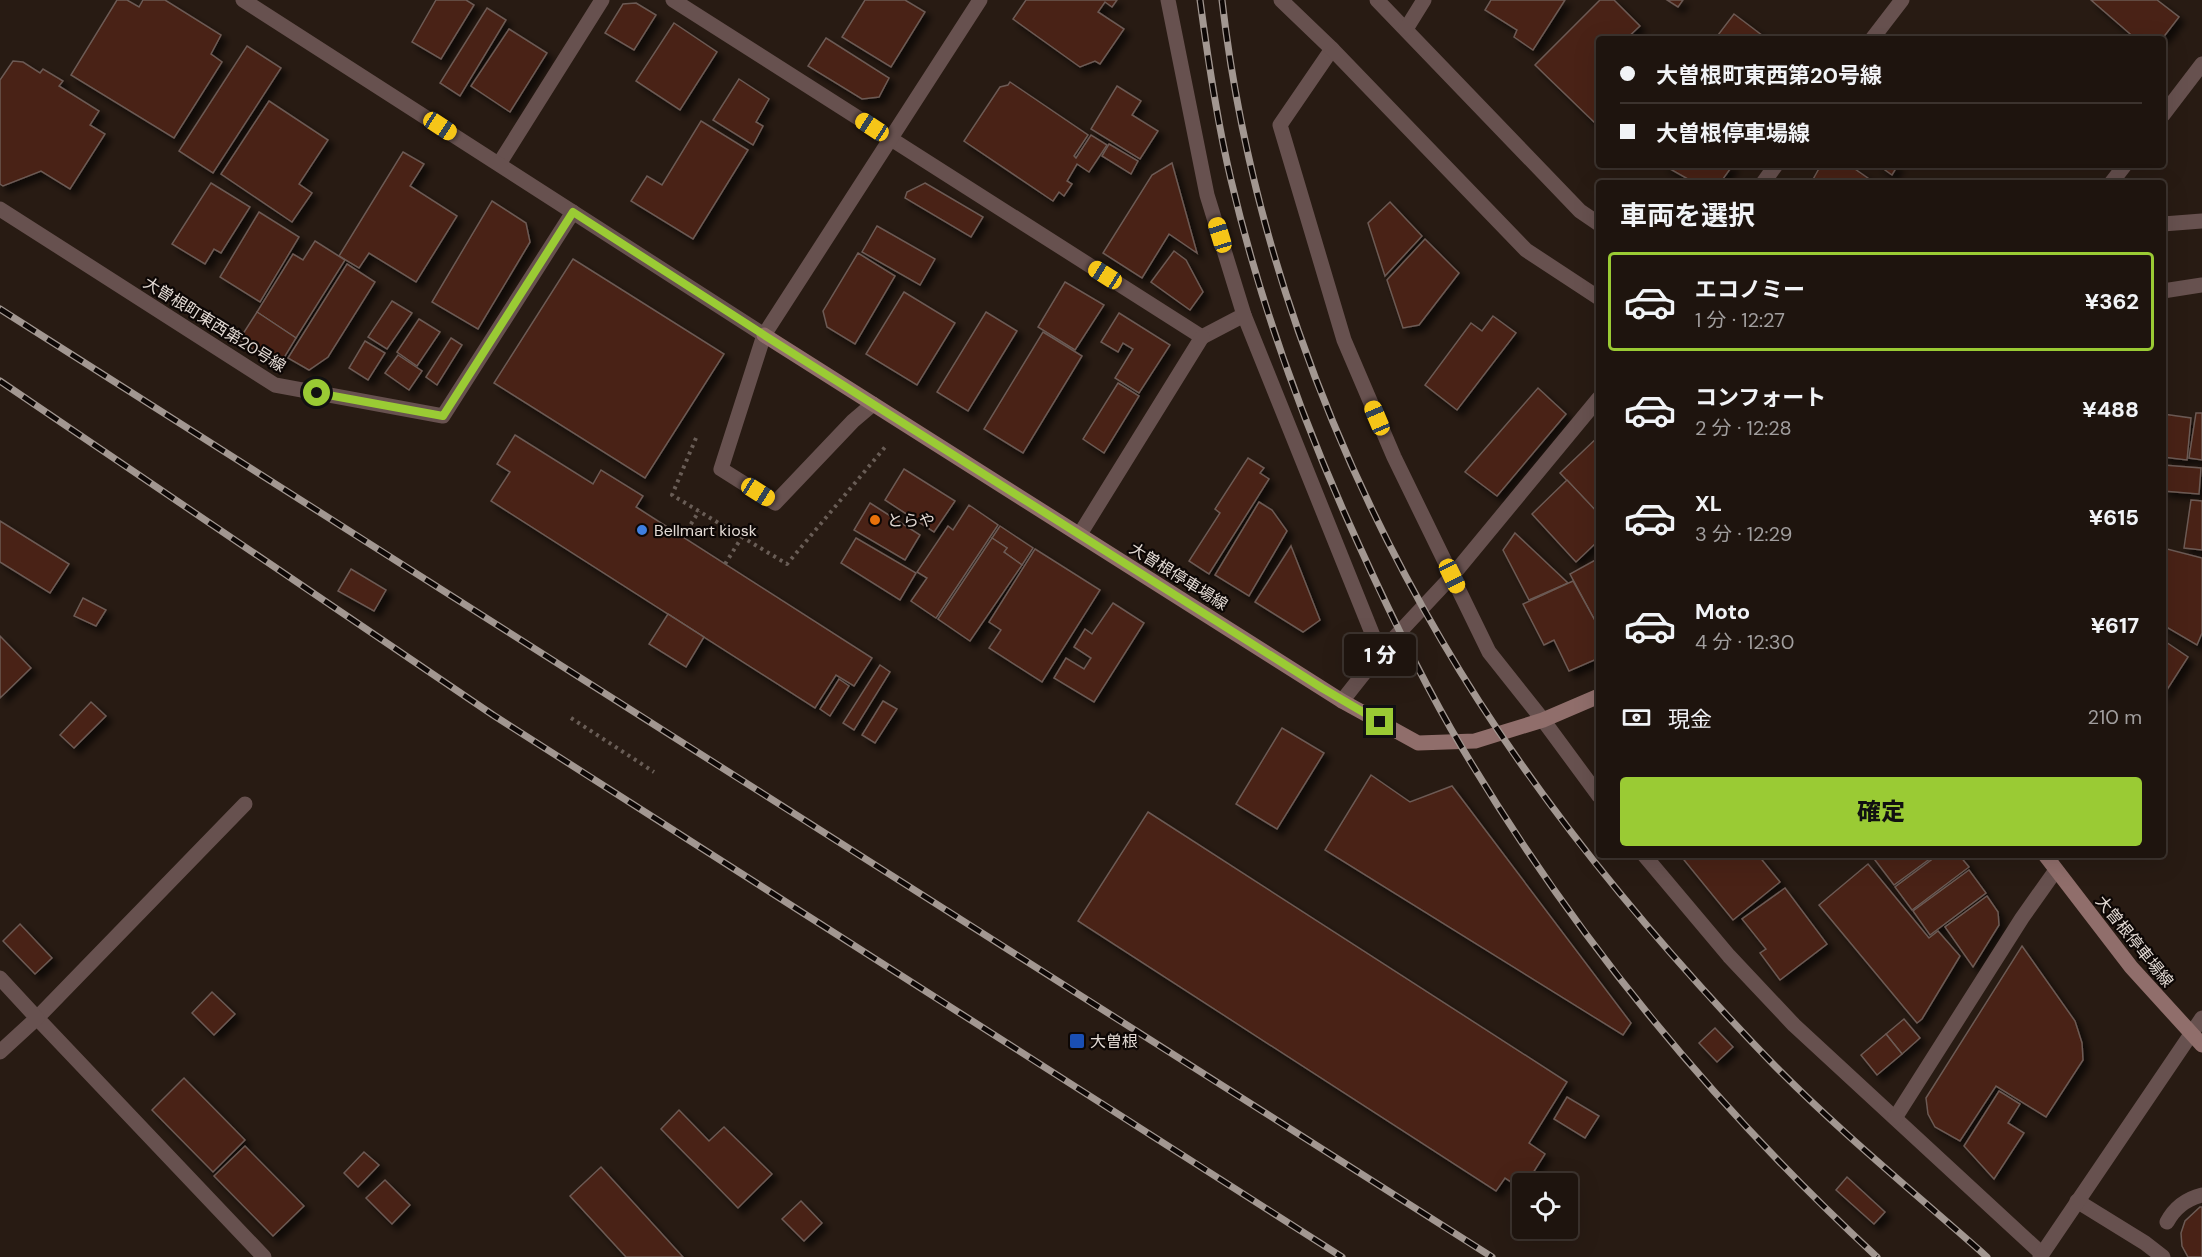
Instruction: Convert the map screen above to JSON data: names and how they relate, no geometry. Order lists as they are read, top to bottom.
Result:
{
  "streets": {
    "main road": ["大曽根停車場線"],
    "street": ["大曽根町東西第20号線"]
  },
  "places": {
    "other": ["とらや", "Bellmart kiosk"],
    "transit": ["大曽根"]
  },
  "page": {
    "banner": ["大曽根町東西第20号線", "大曽根停車場線"],
    "heading": "車両を選択",
    "list": [
      {
        "name": "エコノミー",
        "note": "1 分 · 12:27",
        "value": "¥362"
      },
      {
        "name": "コンフォート",
        "note": "2 分 · 12:28",
        "value": "¥488"
      },
      {
        "name": "XL",
        "note": "3 分 · 12:29",
        "value": "¥615"
      },
      {
        "name": "Moto",
        "note": "4 分 · 12:30",
        "value": "¥617"
      }
    ],
    "bubble": "1 分",
    "pay": ["現金", "210 m"],
    "buttons": "確定"
  }
}
